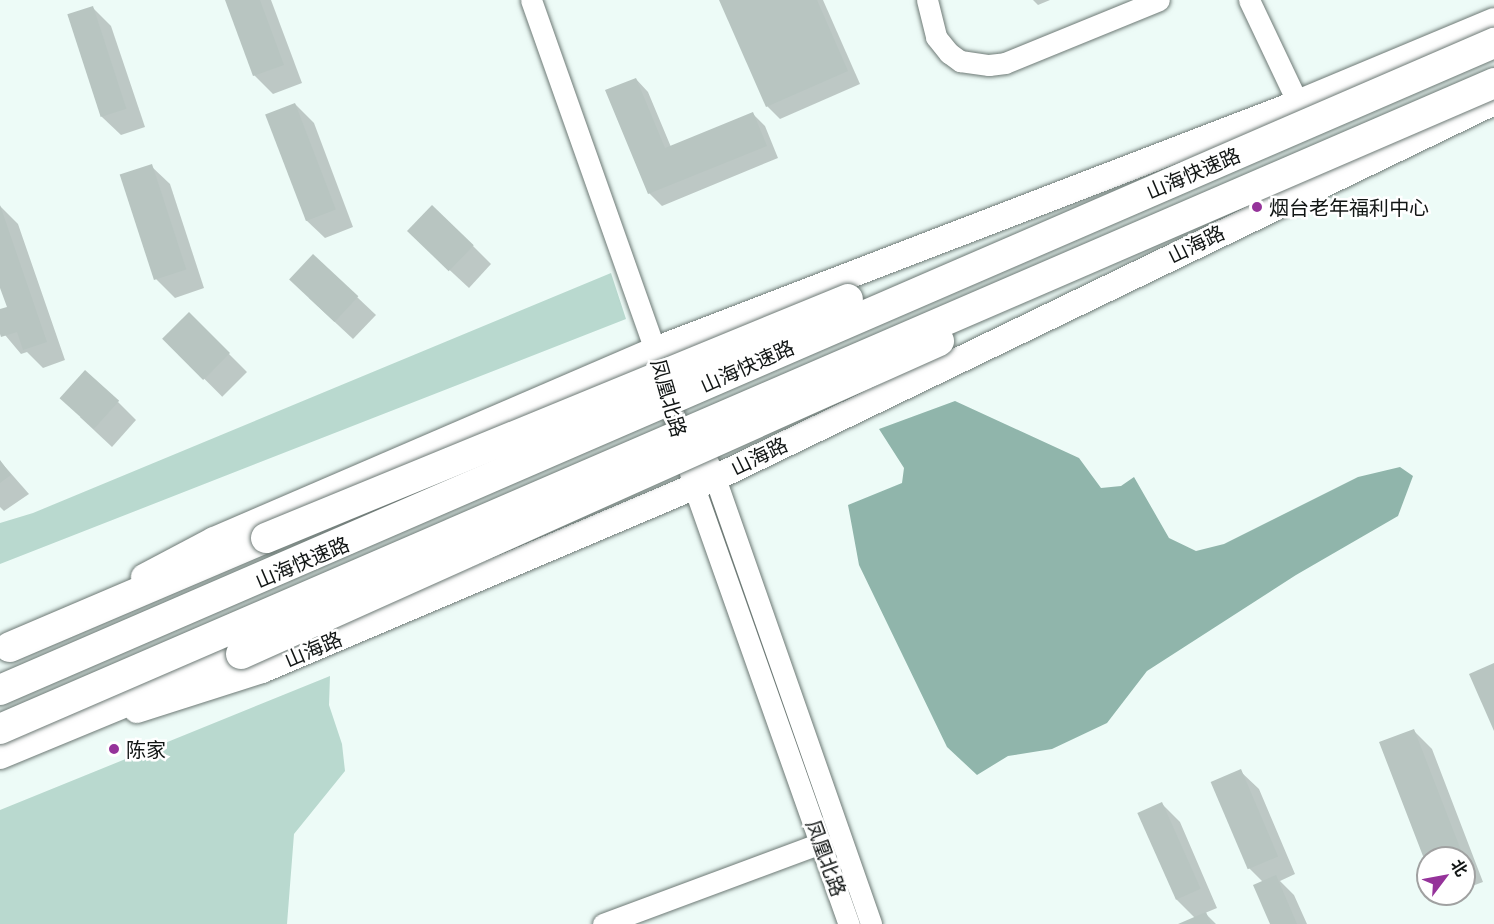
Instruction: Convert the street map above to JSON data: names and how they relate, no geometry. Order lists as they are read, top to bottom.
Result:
{
  "streets": {
    "highway": ["山海快速路"],
    "main road": ["山海路"],
    "street": ["凤凰北路"]
  },
  "crossings": [
    ["山海路", "凤凰北路"]
  ],
  "places": ["烟台老年福利中心", "陈家"],
  "north": "top right"
}
